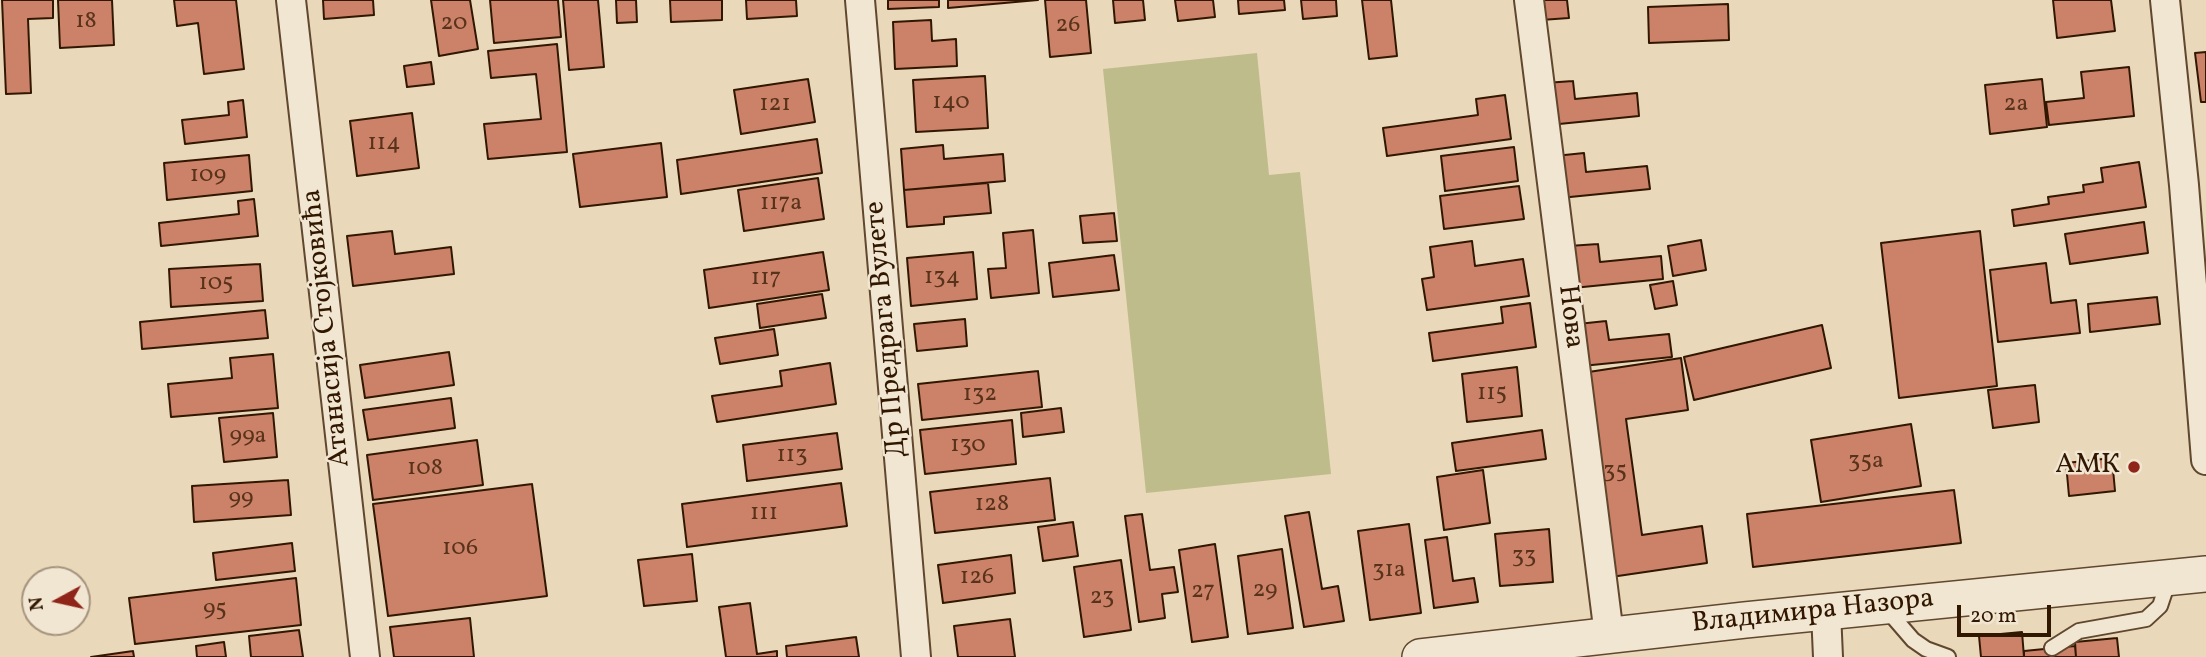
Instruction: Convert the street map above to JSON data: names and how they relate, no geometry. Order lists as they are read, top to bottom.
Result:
{
  "streets": {
    "street": [
      "Нова",
      "Атанасија Стојковића",
      "Др Предрага Вулете",
      "Владимира Назора"
    ]
  },
  "crossings": [
    ["Нова", "Владимира Назора"]
  ],
  "places": ["АМК"],
  "house_numbers": [
    "18",
    "20",
    "26",
    "140",
    "121",
    "2a",
    "114",
    "109",
    "117a",
    "134",
    "117",
    "105",
    "115",
    "132",
    "99a",
    "130",
    "113",
    "35a",
    "108",
    "35",
    "99",
    "128",
    "111",
    "106",
    "33",
    "31a",
    "126",
    "29",
    "27",
    "23",
    "95"
  ],
  "scale_bar": "20 m",
  "north": "left"
}
